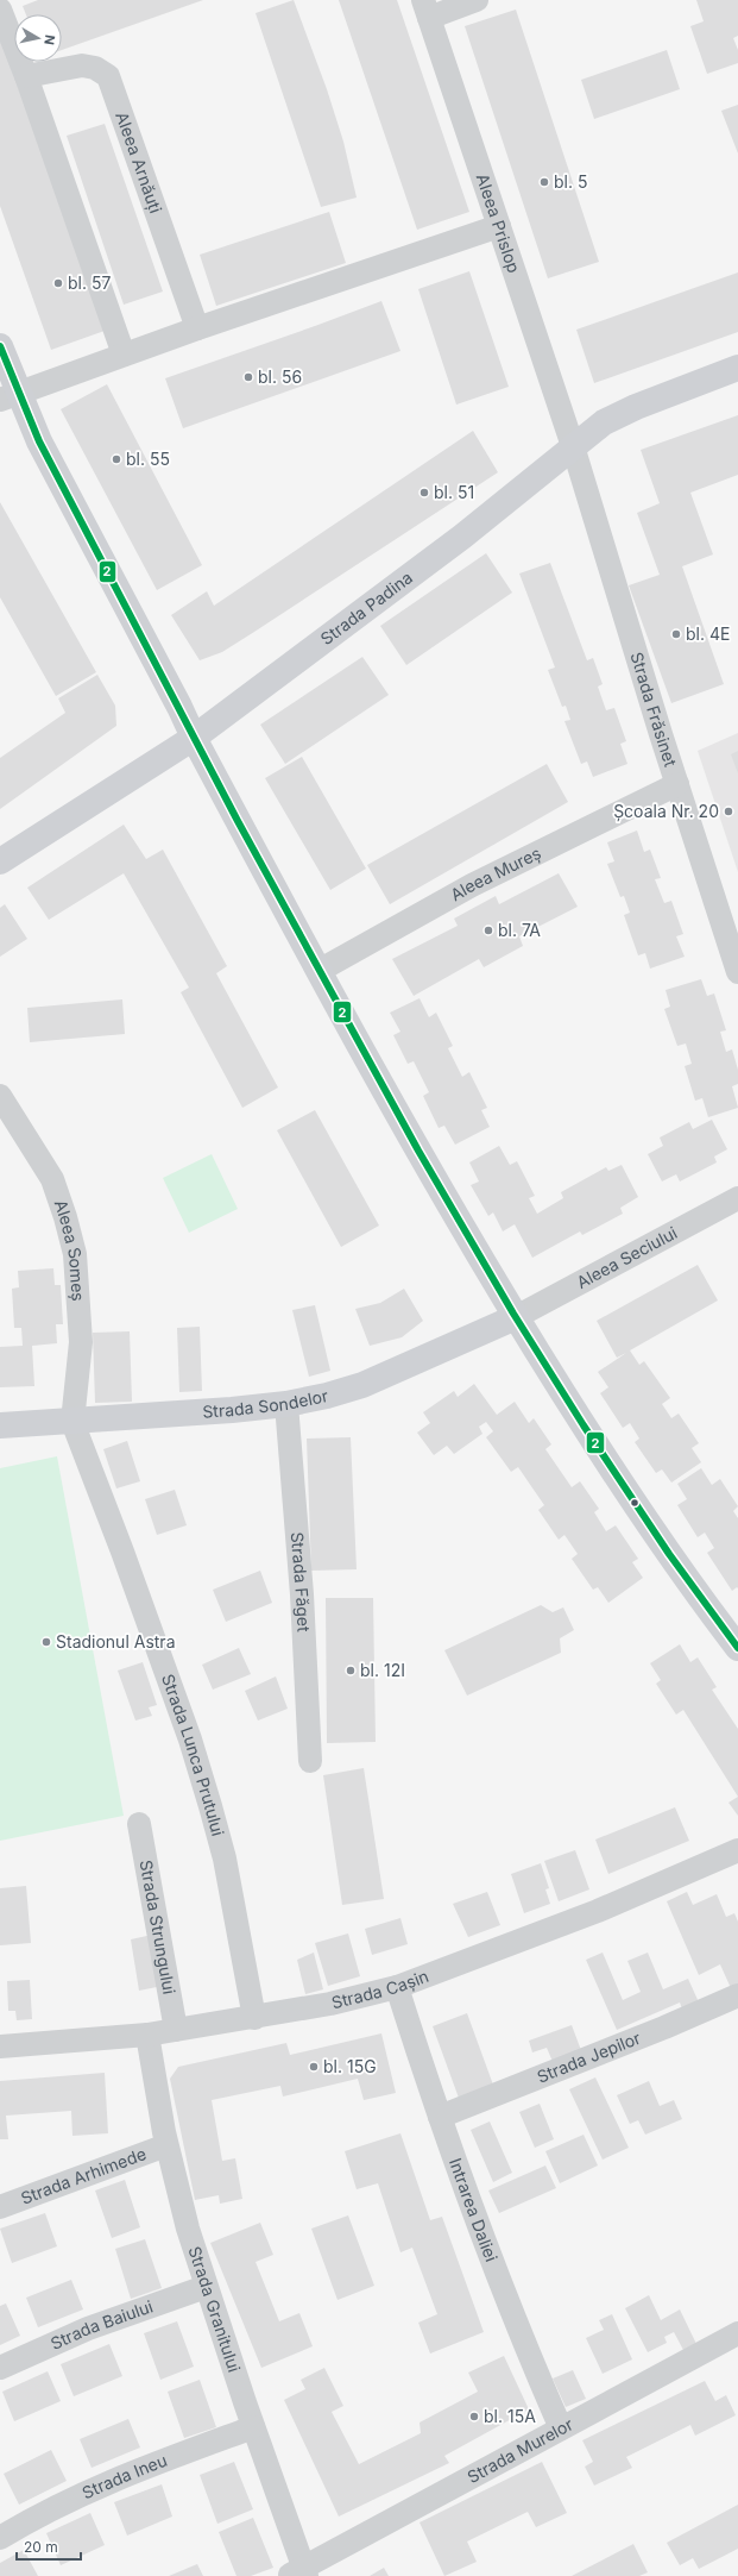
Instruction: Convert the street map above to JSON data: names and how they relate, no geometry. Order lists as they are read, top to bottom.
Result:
{
  "streets": {
    "street": [
      "Aleea Arnăuți",
      "Aleea Prislop",
      "Strada Padina",
      "Strada Frăsinet",
      "Aleea Mureș",
      "Aleea Someș",
      "Aleea Seciului",
      "Strada Sondelor",
      "Strada Făget",
      "Strada Lunca Prutului",
      "Strada Strungului",
      "Strada Cașin",
      "Strada Jepilor",
      "Strada Arhimede",
      "Intrarea Daliei",
      "Strada Granitului",
      "Strada Baiului",
      "Strada Murelor",
      "Strada Ineu"
    ]
  },
  "crossings": [
    ["Aleea Prislop", "Strada Padina"],
    ["Aleea Prislop", "Strada Frăsinet"],
    ["Strada Padina", "Strada Frăsinet"],
    ["Strada Frăsinet", "Aleea Mureș"],
    ["Aleea Someș", "Strada Sondelor"],
    ["Aleea Someș", "Strada Lunca Prutului"],
    ["Aleea Seciului", "Strada Sondelor"],
    ["Strada Sondelor", "Strada Făget"],
    ["Strada Sondelor", "Strada Lunca Prutului"],
    ["Strada Lunca Prutului", "Strada Cașin"],
    ["Strada Strungului", "Strada Cașin"],
    ["Strada Cașin", "Intrarea Daliei"],
    ["Strada Cașin", "Strada Granitului"],
    ["Strada Jepilor", "Intrarea Daliei"],
    ["Strada Arhimede", "Strada Granitului"],
    ["Intrarea Daliei", "Strada Murelor"],
    ["Strada Granitului", "Strada Baiului"],
    ["Strada Granitului", "Strada Murelor"],
    ["Strada Granitului", "Strada Ineu"]
  ],
  "places": [
    "bl. 5",
    "bl. 57",
    "bl. 56",
    "bl. 55",
    "bl. 51",
    "bl. 4E",
    "Școala Nr. 20",
    "bl. 7A",
    "Stadionul Astra",
    "bl. 12I",
    "bl. 15G",
    "bl. 15A"
  ],
  "lines": ["transit line 2"],
  "scale_bar": "20 m",
  "north": "right"
}
